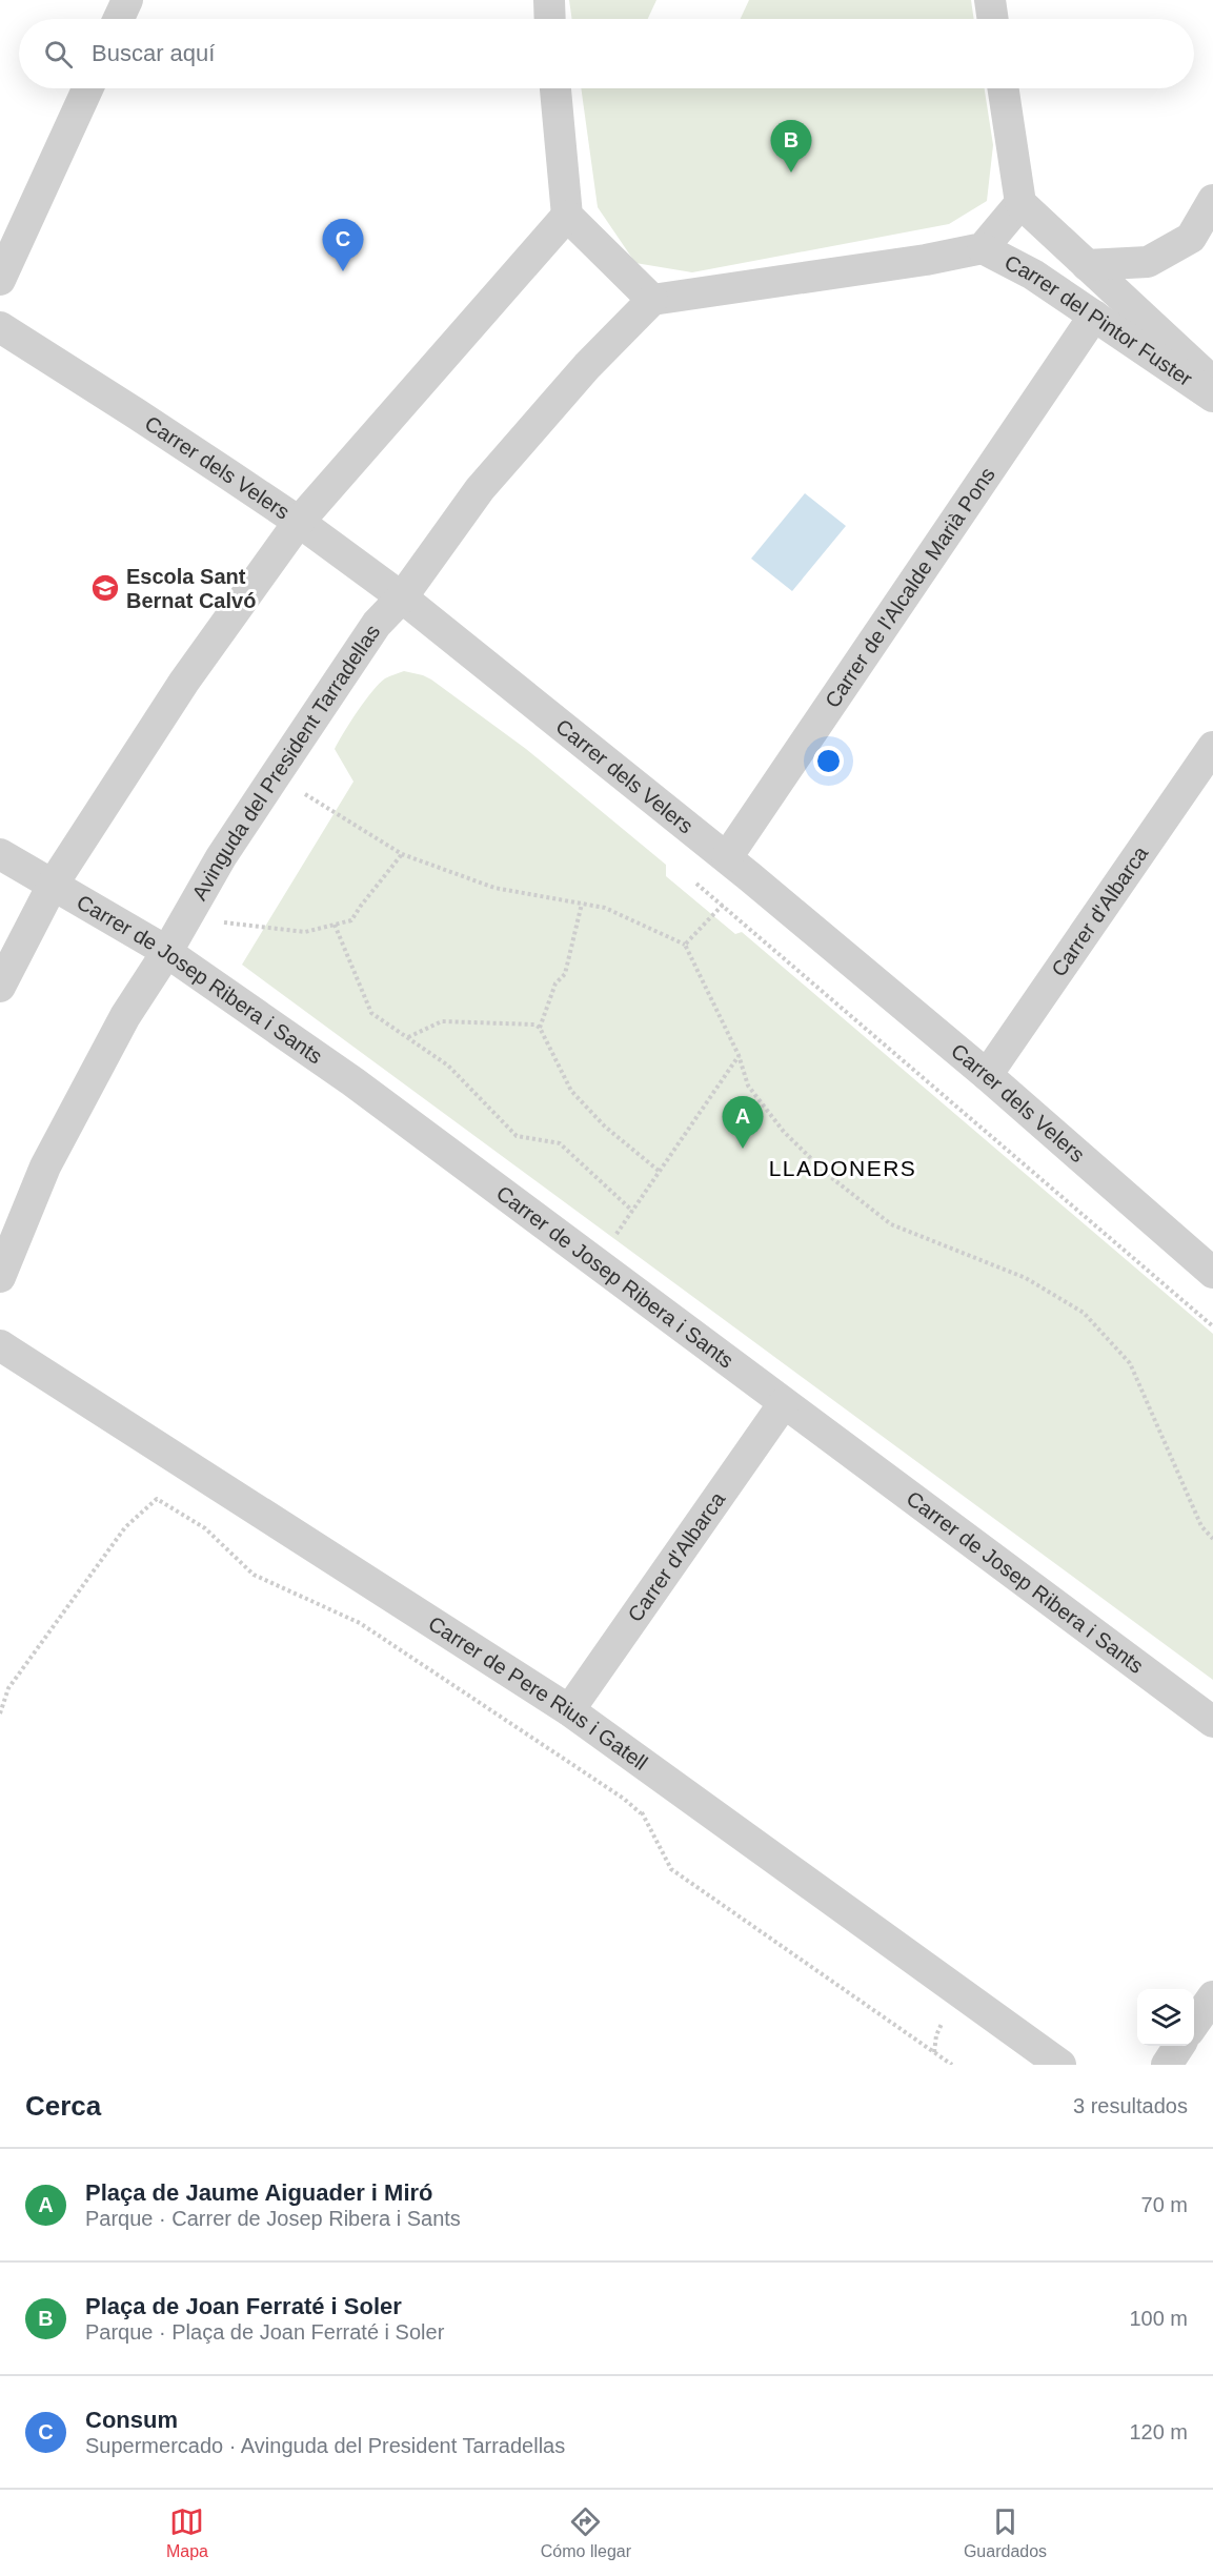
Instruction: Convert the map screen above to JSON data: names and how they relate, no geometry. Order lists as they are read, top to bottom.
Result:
{
  "streets": {
    "street": [
      "Carrer del Pintor Fuster",
      "Carrer dels Velers",
      "Carrer de l'Alcalde Marià Pons",
      "Avinguda del President Tarradellas",
      "Carrer d'Albarca",
      "Carrer de Josep Ribera i Sants",
      "Carrer de Pere Rius i Gatell"
    ]
  },
  "crossings": [
    ["Carrer del Pintor Fuster", "Carrer de l'Alcalde Marià Pons"],
    ["Carrer dels Velers", "Carrer de l'Alcalde Marià Pons"],
    ["Carrer dels Velers", "Avinguda del President Tarradellas"],
    ["Carrer dels Velers", "Carrer d'Albarca"],
    ["Avinguda del President Tarradellas", "Carrer de Josep Ribera i Sants"],
    ["Carrer d'Albarca", "Carrer de Josep Ribera i Sants"],
    ["Carrer d'Albarca", "Carrer de Pere Rius i Gatell"]
  ],
  "districts": ["LLADONERS"],
  "places": {
    "school or university": ["Escola Sant Bernat Calvó"]
  },
  "page": {
    "search": "Buscar aquí",
    "pins": ["B", "C", "A"],
    "heading": ["Cerca", "3 resultados"],
    "list": [
      {
        "mark": "A",
        "name": "Plaça de Jaume Aiguader i Miró",
        "note": "Parque · Carrer de Josep Ribera i Sants",
        "value": "70 m"
      },
      {
        "mark": "B",
        "name": "Plaça de Joan Ferraté i Soler",
        "note": "Parque · Plaça de Joan Ferraté i Soler",
        "value": "100 m"
      },
      {
        "mark": "C",
        "name": "Consum",
        "note": "Supermercado · Avinguda del President Tarradellas",
        "value": "120 m"
      }
    ],
    "nav": ["Mapa", "Cómo llegar", "Guardados"]
  }
}
